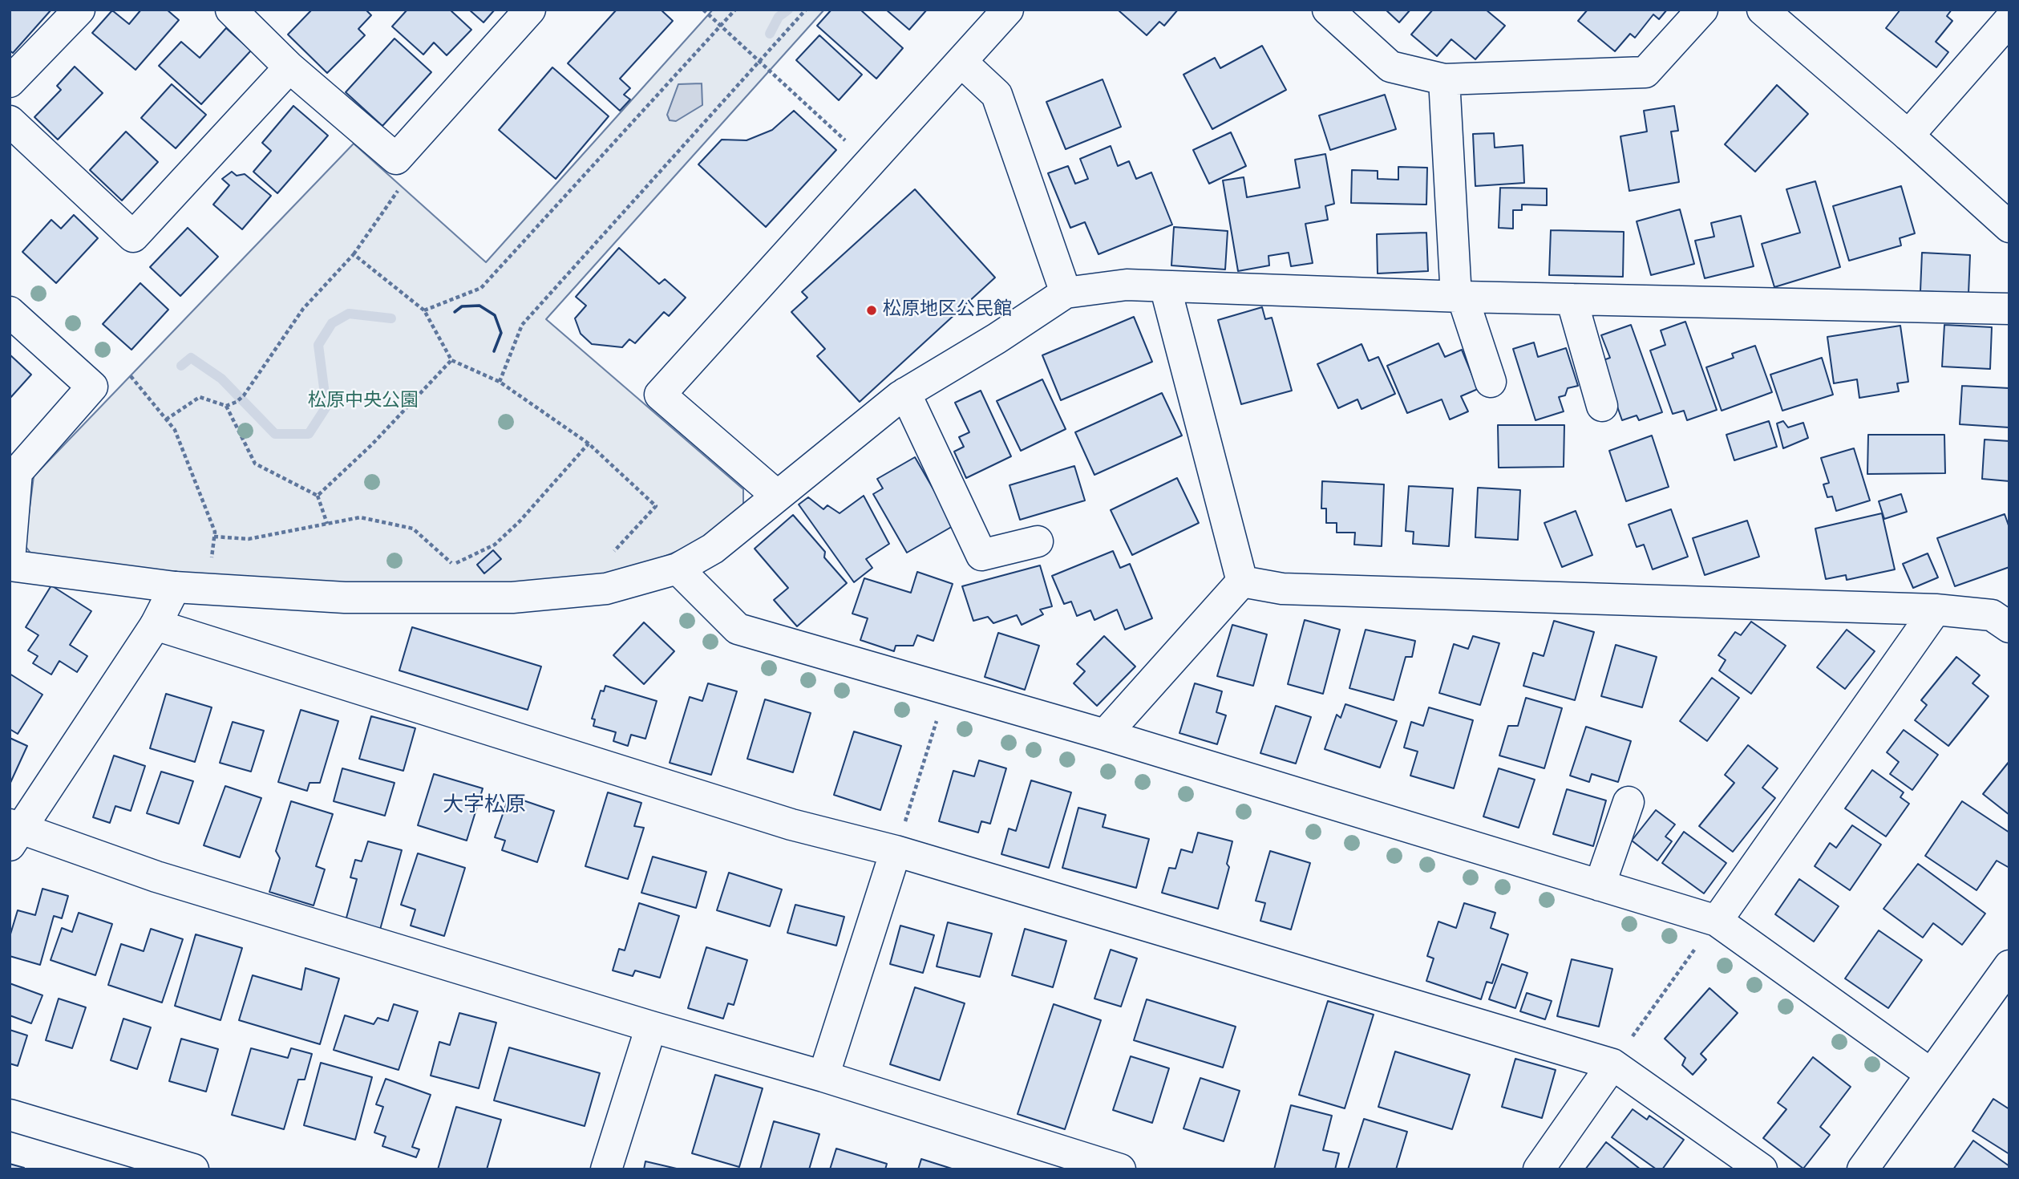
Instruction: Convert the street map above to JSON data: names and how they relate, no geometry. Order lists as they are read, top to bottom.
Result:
{
  "districts": ["大字松原"],
  "parks": ["松原中央公園"],
  "places": ["松原地区公民館"]
}
